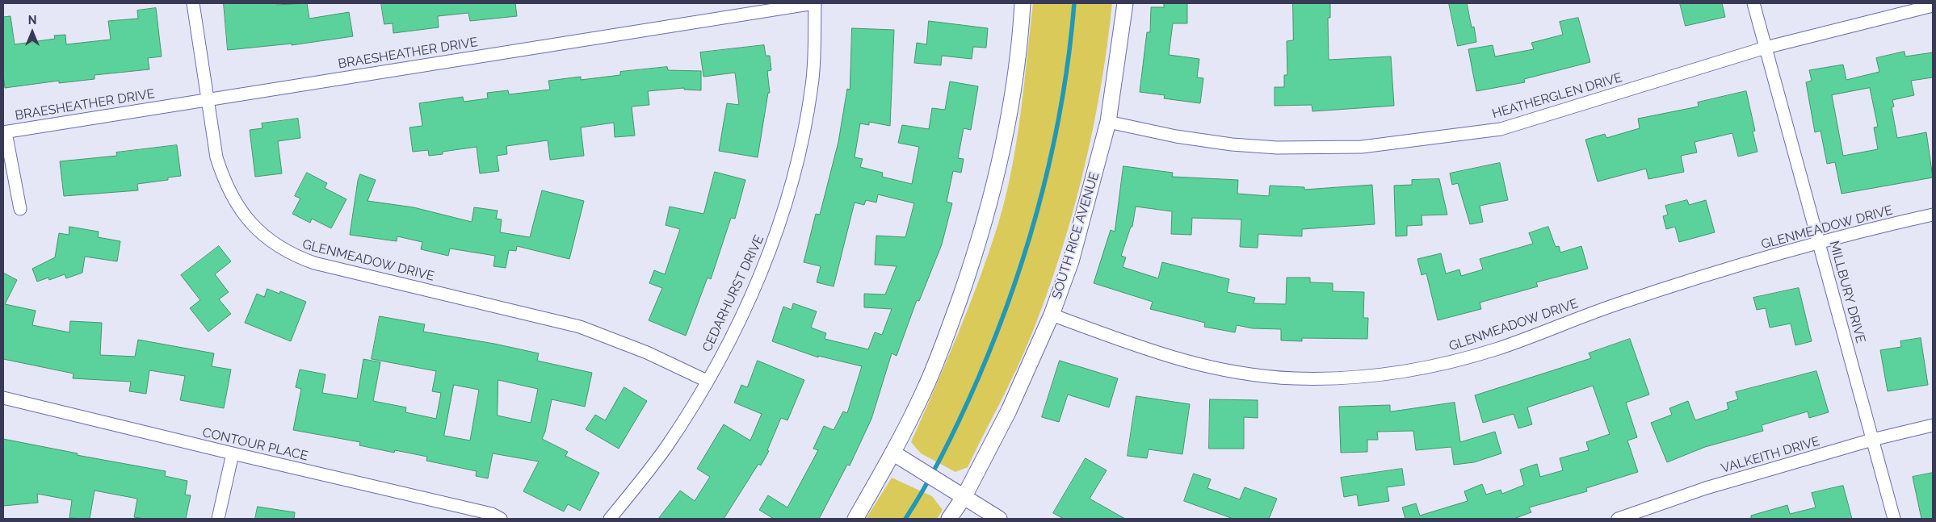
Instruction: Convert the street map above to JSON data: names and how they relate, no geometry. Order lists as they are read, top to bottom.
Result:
{
  "streets": {
    "street": [
      "BRAESHEATHER DRIVE",
      "HEATHERGLEN DRIVE",
      "GLENMEADOW DRIVE",
      "SOUTH RICE AVENUE",
      "MILLBURY DRIVE",
      "CEDARHURST DRIVE",
      "CONTOUR PLACE",
      "VALKEITH DRIVE"
    ]
  },
  "crossings": [
    ["BRAESHEATHER DRIVE", "GLENMEADOW DRIVE"],
    ["BRAESHEATHER DRIVE", "CEDARHURST DRIVE"],
    ["HEATHERGLEN DRIVE", "SOUTH RICE AVENUE"],
    ["HEATHERGLEN DRIVE", "MILLBURY DRIVE"],
    ["GLENMEADOW DRIVE", "SOUTH RICE AVENUE"],
    ["GLENMEADOW DRIVE", "MILLBURY DRIVE"],
    ["GLENMEADOW DRIVE", "CEDARHURST DRIVE"],
    ["MILLBURY DRIVE", "VALKEITH DRIVE"]
  ],
  "north": "top"
}
